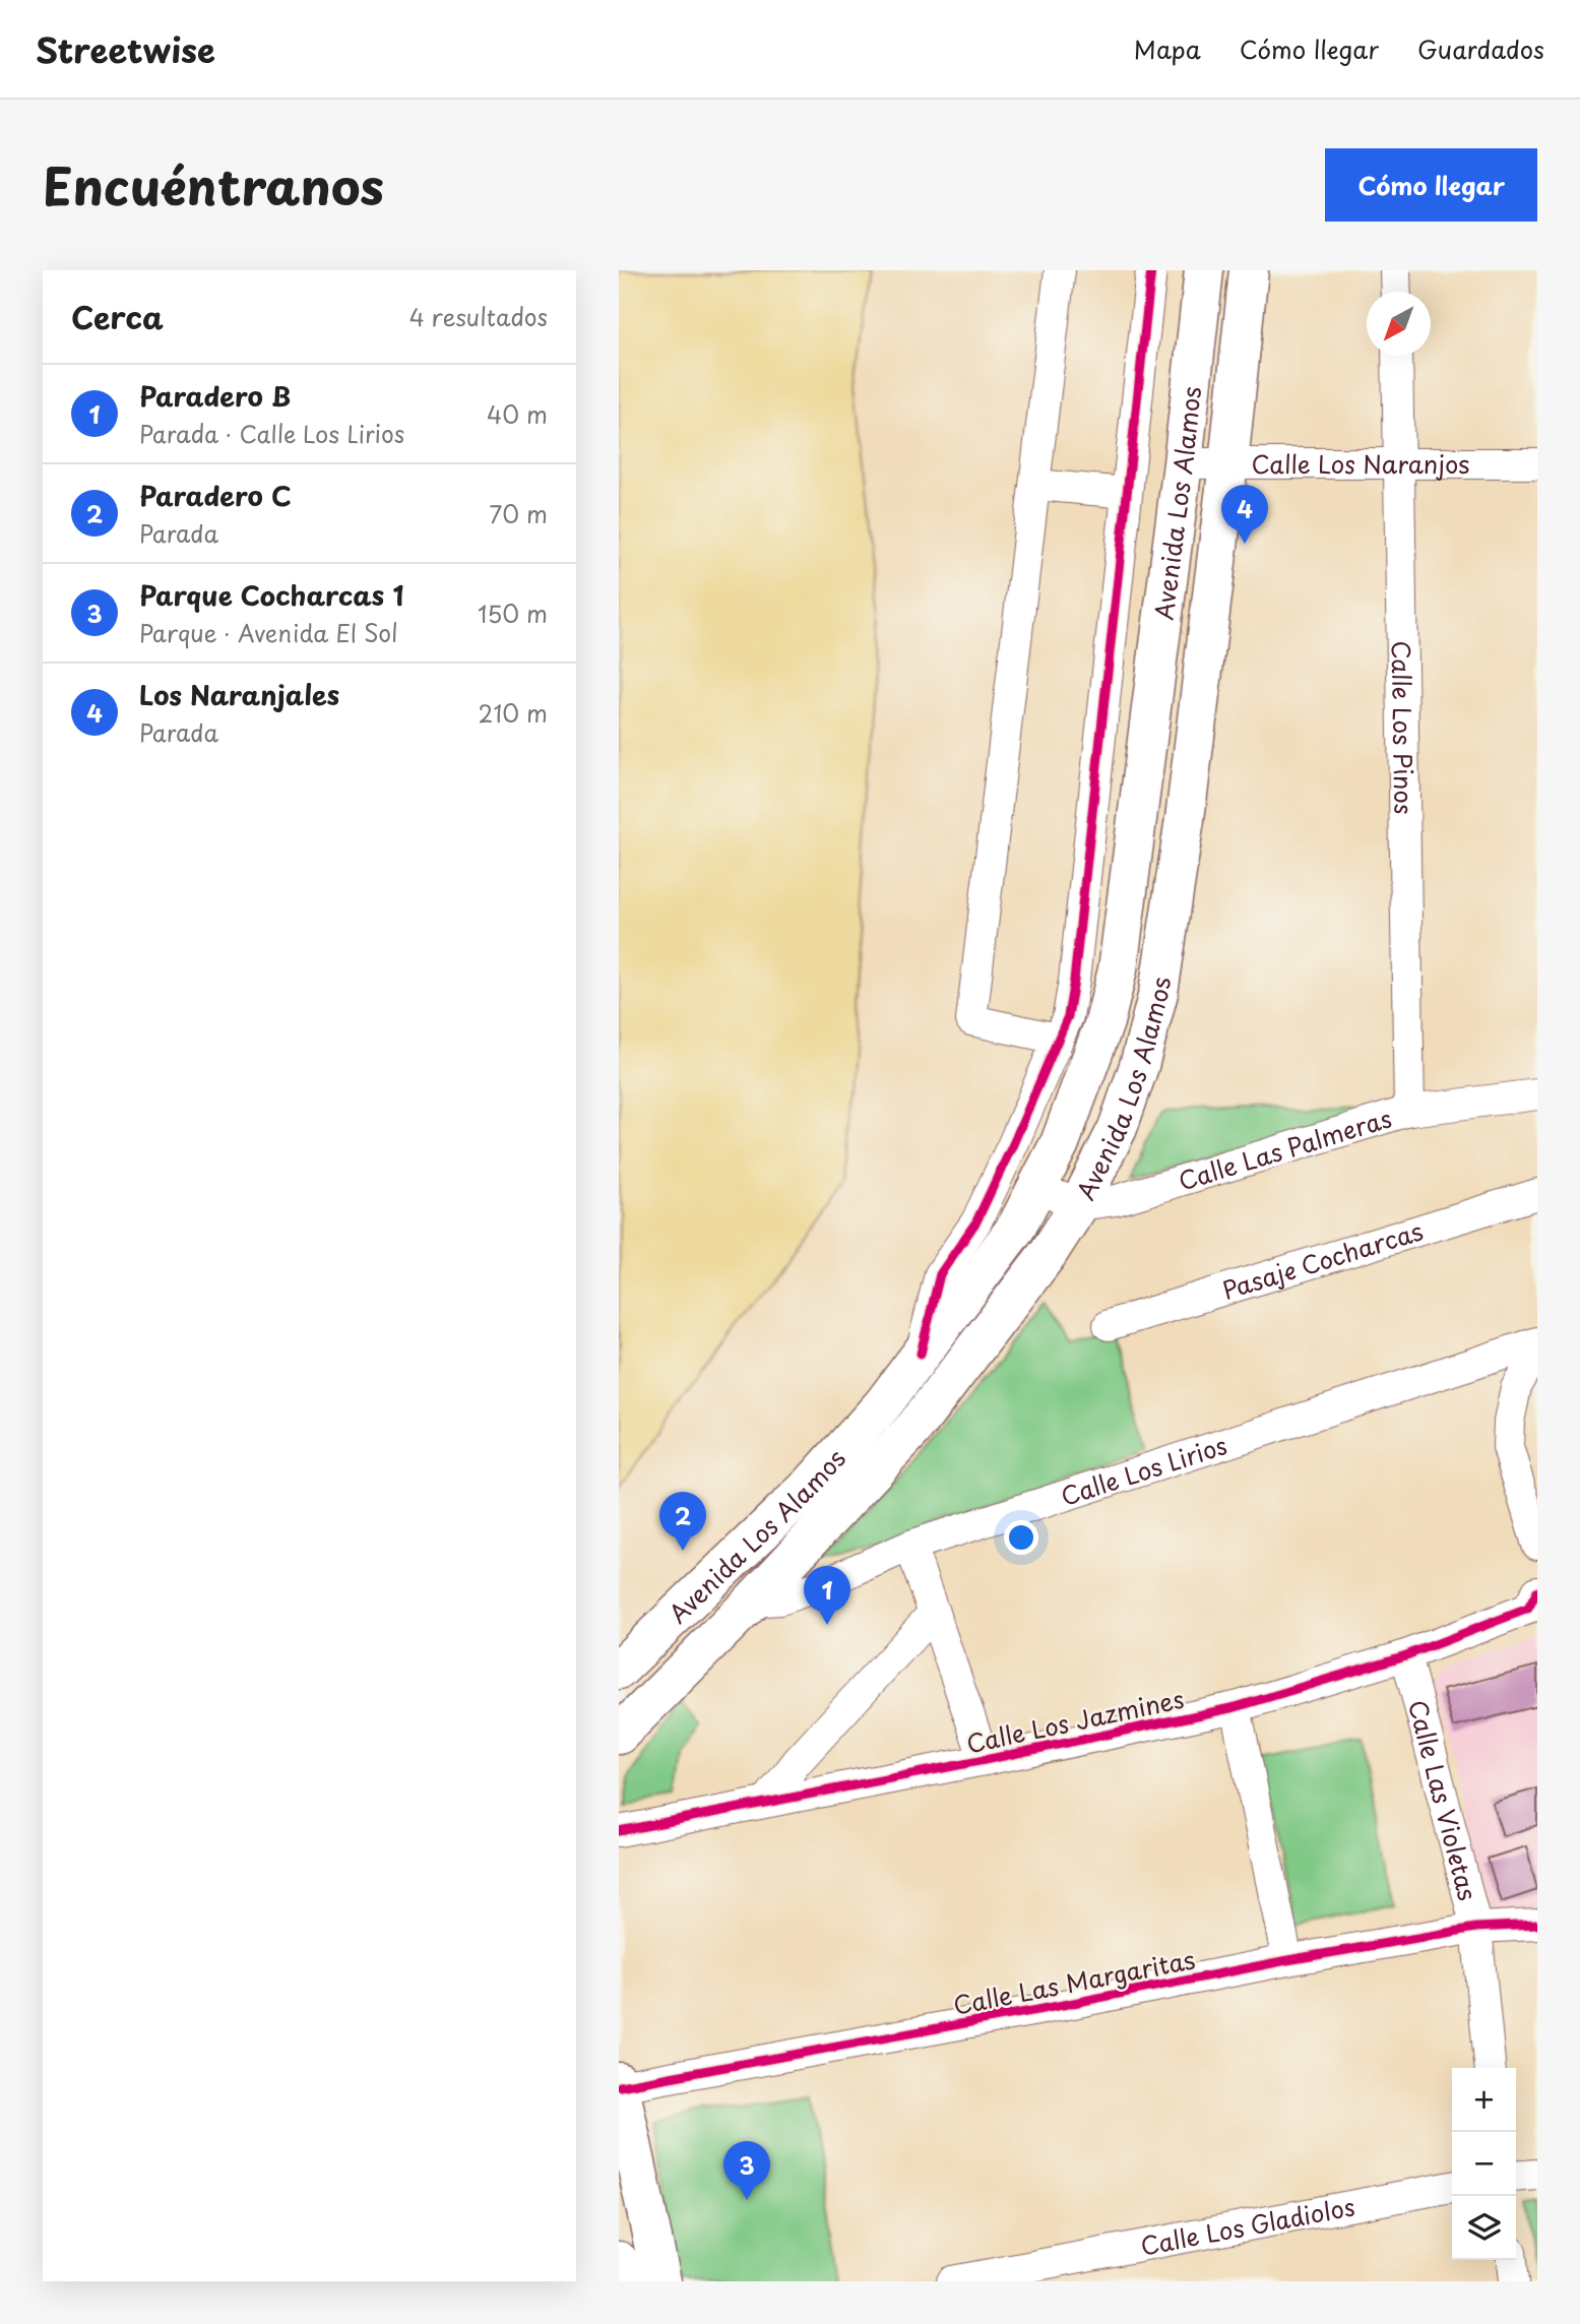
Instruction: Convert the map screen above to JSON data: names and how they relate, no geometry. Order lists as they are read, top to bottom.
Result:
{
  "streets": {
    "main road": ["Avenida Los Alamos"],
    "street": [
      "Calle Los Naranjos",
      "Calle Los Pinos",
      "Calle Las Palmeras",
      "Pasaje Cocharcas",
      "Calle Los Lirios",
      "Calle Los Jazmines",
      "Calle Las Violetas",
      "Calle Las Margaritas",
      "Calle Los Gladiolos"
    ]
  },
  "crossings": [
    ["Calle Los Naranjos", "Avenida Los Alamos"],
    ["Calle Los Naranjos", "Calle Los Pinos"],
    ["Avenida Los Alamos", "Calle Las Palmeras"],
    ["Avenida Los Alamos", "Calle Los Lirios"],
    ["Calle Los Pinos", "Calle Las Palmeras"],
    ["Calle Los Jazmines", "Calle Las Violetas"],
    ["Calle Las Violetas", "Calle Las Margaritas"]
  ],
  "north": "bottom left",
  "page": {
    "header": "Streetwise",
    "nav": ["Mapa", "Cómo llegar", "Guardados"],
    "title": "Encuéntranos",
    "buttons": "Cómo llegar",
    "heading": ["Cerca", "4 resultados"],
    "list": [
      {
        "mark": "1",
        "name": "Paradero B",
        "note": "Parada · Calle Los Lirios",
        "value": "40 m"
      },
      {
        "mark": "2",
        "name": "Paradero C",
        "note": "Parada",
        "value": "70 m"
      },
      {
        "mark": "3",
        "name": "Parque Cocharcas 1",
        "note": "Parque · Avenida El Sol",
        "value": "150 m"
      },
      {
        "mark": "4",
        "name": "Los Naranjales",
        "note": "Parada",
        "value": "210 m"
      }
    ],
    "pins": [
      "4",
      "2",
      "1",
      "3"
    ],
    "map_buttons": ["+", "−"]
  }
}
